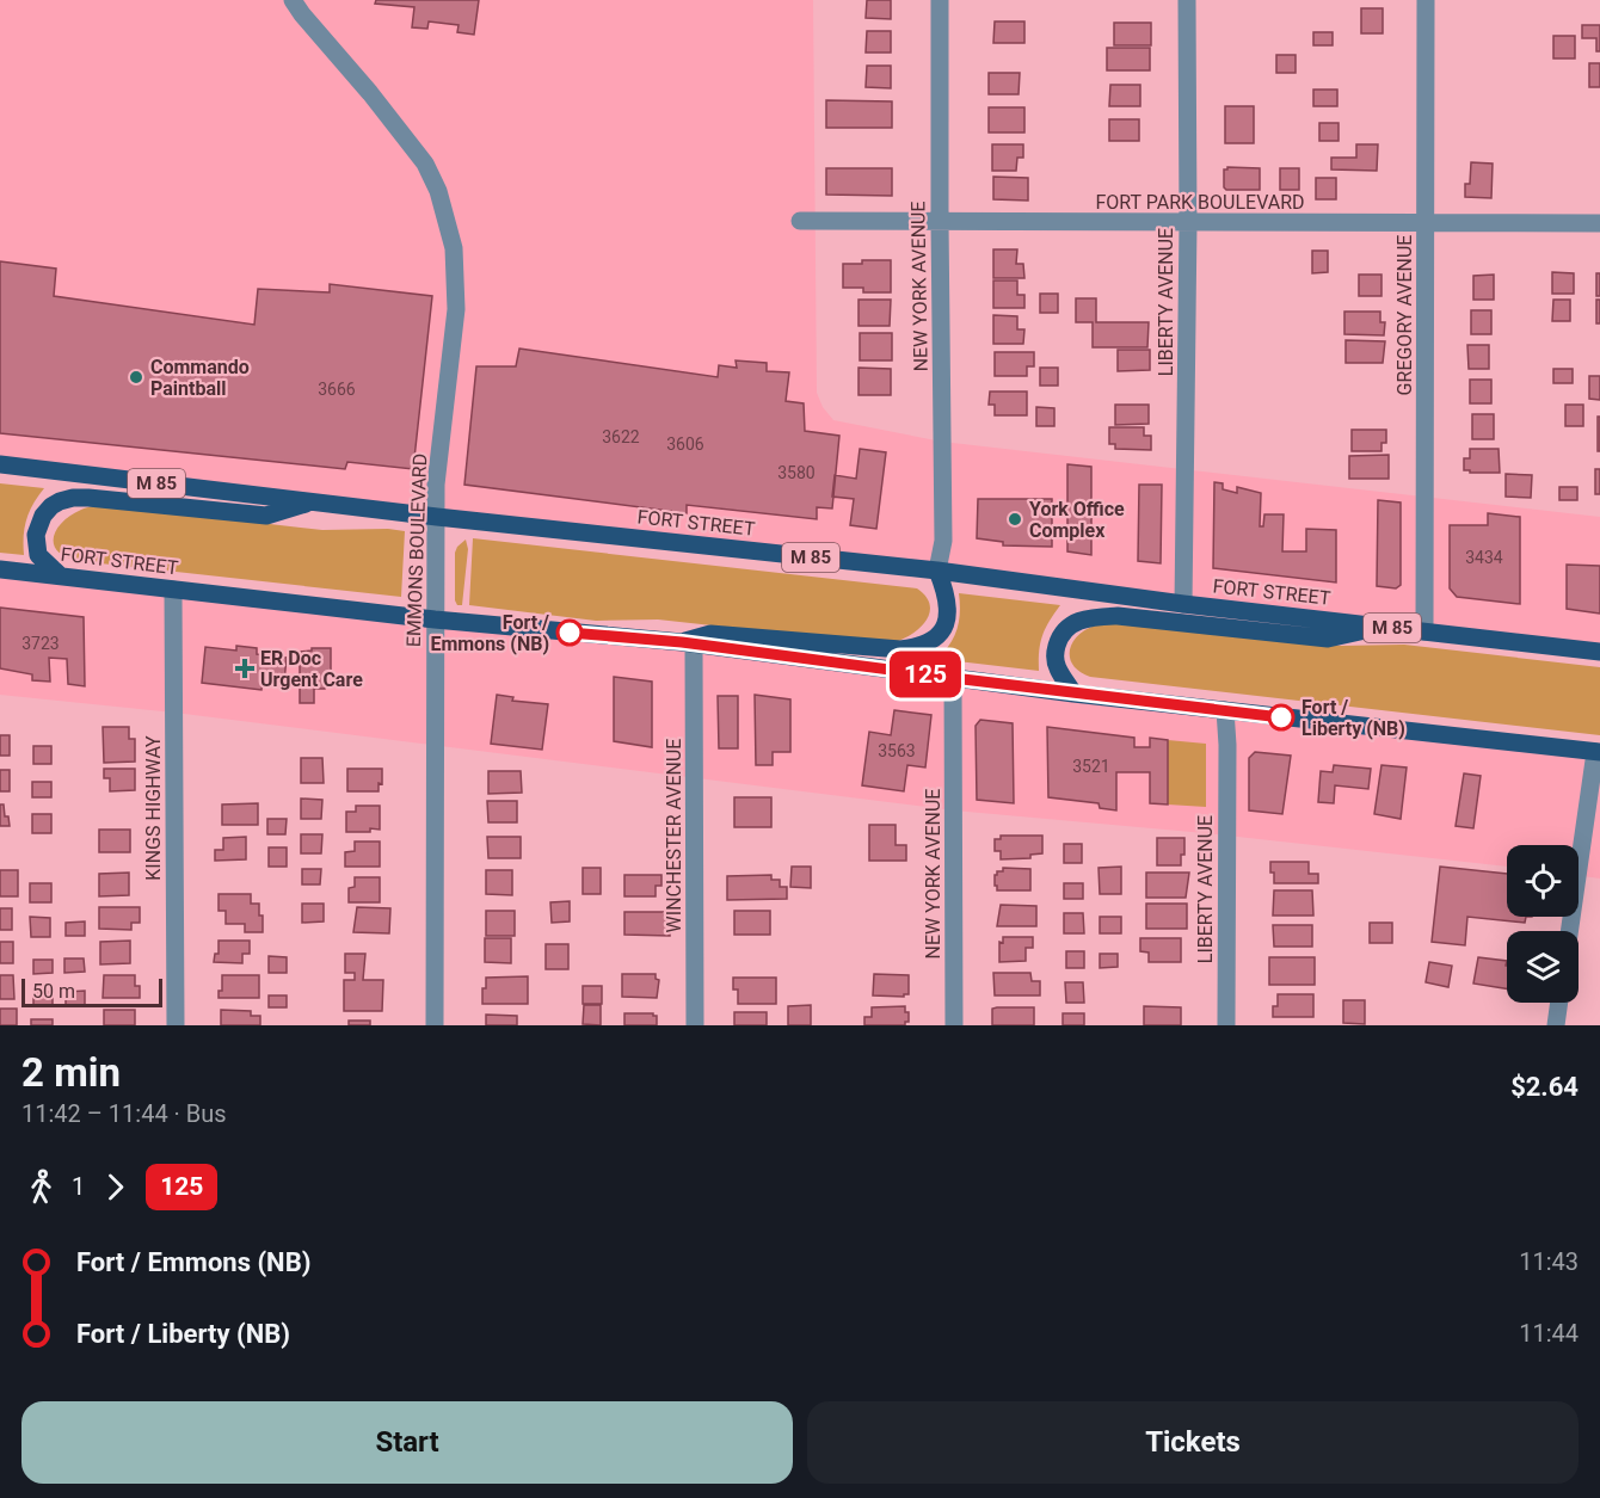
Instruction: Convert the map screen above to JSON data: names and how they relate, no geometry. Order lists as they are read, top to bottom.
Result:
{
  "streets": {
    "main road": ["M 85", "FORT STREET"],
    "street": [
      "FORT PARK BOULEVARD",
      "NEW YORK AVENUE",
      "LIBERTY AVENUE",
      "GREGORY AVENUE",
      "EMMONS BOULEVARD",
      "KINGS HIGHWAY",
      "WINCHESTER AVENUE"
    ]
  },
  "crossings": [
    ["FORT PARK BOULEVARD", "NEW YORK AVENUE"],
    ["FORT PARK BOULEVARD", "LIBERTY AVENUE"],
    ["FORT PARK BOULEVARD", "GREGORY AVENUE"],
    ["NEW YORK AVENUE", "FORT STREET"],
    ["LIBERTY AVENUE", "FORT STREET"],
    ["GREGORY AVENUE", "FORT STREET"],
    ["FORT STREET", "EMMONS BOULEVARD"],
    ["FORT STREET", "KINGS HIGHWAY"],
    ["FORT STREET", "WINCHESTER AVENUE"]
  ],
  "places": {
    "other": [
      "Commando Paintball",
      "York Office Complex",
      "Fort / Emmons (NB)",
      "Fort / Liberty (NB)"
    ],
    "health": ["ER Doc Urgent Care"]
  },
  "lines": ["bus line 125"],
  "house_numbers": [
    "3666",
    "3622",
    "3606",
    "3580",
    "3434",
    "3723",
    "3563",
    "3521"
  ],
  "scale_bar": "50 m",
  "page": {
    "on_map": "125",
    "scale": "50 m",
    "heading": ["2 min", "11:42 – 11:44 · Bus", "$2.64"],
    "legs": ["1", "125"],
    "list": [
      {
        "name": "Fort / Emmons (NB)",
        "value": "11:43"
      },
      {
        "name": "Fort / Liberty (NB)",
        "value": "11:44"
      }
    ],
    "buttons": ["Start", "Tickets"]
  }
}
